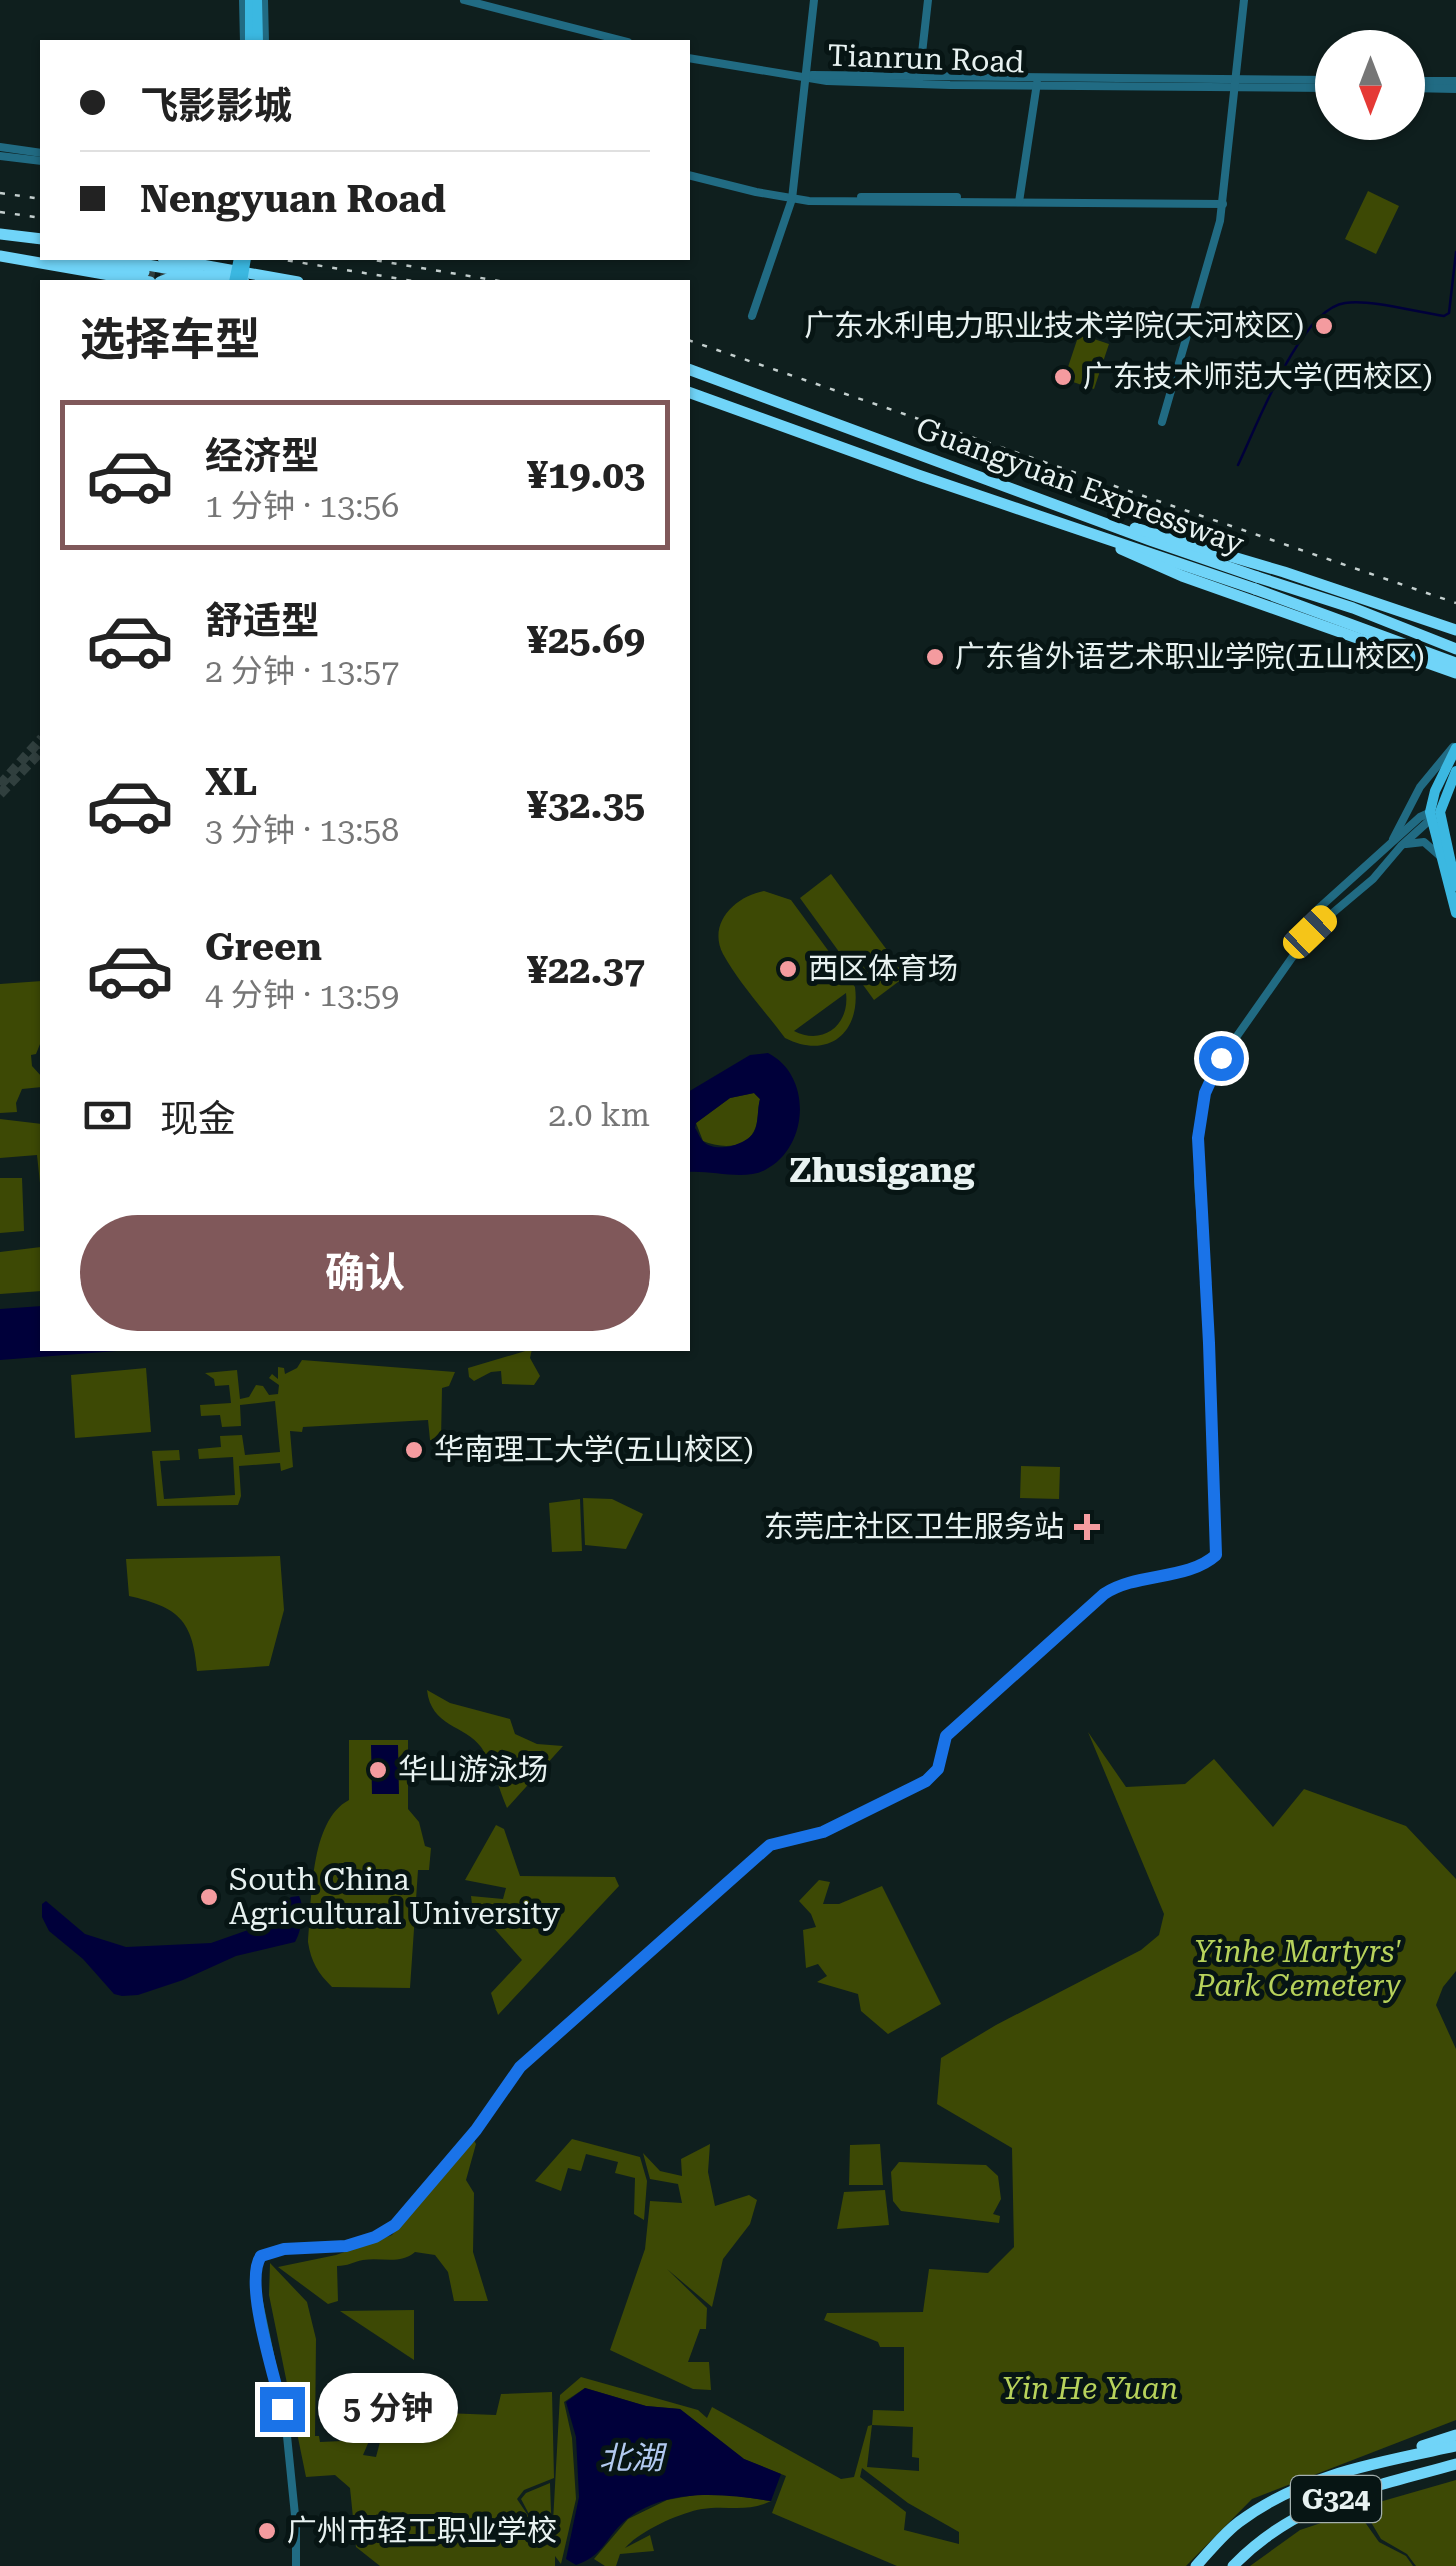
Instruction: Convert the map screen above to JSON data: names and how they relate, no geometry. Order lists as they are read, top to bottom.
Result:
{
  "streets": {
    "highway": ["Guangyuan Expressway", "G324"],
    "street": ["Tianrun Road"]
  },
  "districts": ["Zhusigang"],
  "water": ["北湖"],
  "parks": ["Yinhe Martyrs' Park Cemetery", "Yin He Yuan"],
  "places": {
    "other": [
      "广东水利电力职业技术学院(天河校区)",
      "广东技术师范大学(西校区)",
      "广东省外语艺术职业学院(五山校区)",
      "西区体育场",
      "华南理工大学(五山校区)",
      "华山游泳场",
      "South China Agricultural University",
      "广州市轻工职业学校"
    ],
    "health": ["东莞庄社区卫生服务站"]
  },
  "north": "bottom",
  "page": {
    "banner": ["飞影影城", "Nengyuan Road"],
    "heading": "选择车型",
    "list": [
      {
        "name": "经济型",
        "note": "1 分钟 · 13:56",
        "value": "¥19.03"
      },
      {
        "name": "舒适型",
        "note": "2 分钟 · 13:57",
        "value": "¥25.69"
      },
      {
        "name": "XL",
        "note": "3 分钟 · 13:58",
        "value": "¥32.35"
      },
      {
        "name": "Green",
        "note": "4 分钟 · 13:59",
        "value": "¥22.37"
      }
    ],
    "pay": ["现金", "2.0 km"],
    "buttons": "确认",
    "bubble": "5 分钟"
  }
}
